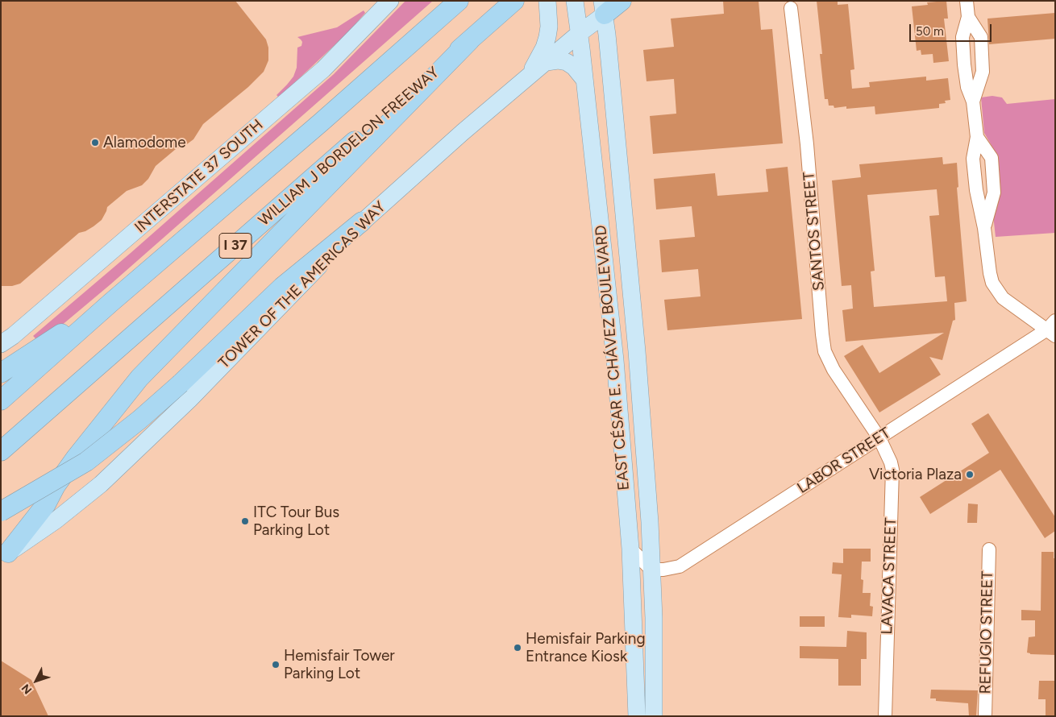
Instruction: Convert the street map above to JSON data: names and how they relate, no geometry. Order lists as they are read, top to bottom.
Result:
{
  "streets": {
    "highway": ["WILLIAM J BORDELON FREEWAY", "I 37"],
    "main road": ["INTERSTATE 37 SOUTH", "TOWER OF THE AMERICAS WAY", "EAST CÉSAR E. CHÁVEZ BOULEVARD"],
    "street": [
      "SANTOS STREET",
      "LABOR STREET",
      "LAVACA STREET",
      "REFUGIO STREET"
    ]
  },
  "crossings": [
    ["SANTOS STREET", "LABOR STREET"],
    ["SANTOS STREET", "LAVACA STREET"],
    ["TOWER OF THE AMERICAS WAY", "EAST CÉSAR E. CHÁVEZ BOULEVARD"],
    ["EAST CÉSAR E. CHÁVEZ BOULEVARD", "LABOR STREET"],
    ["LABOR STREET", "LAVACA STREET"]
  ],
  "places": [
    "Alamodome",
    "Victoria Plaza",
    "ITC Tour Bus Parking Lot",
    "Hemisfair Parking Entrance Kiosk",
    "Hemisfair Tower Parking Lot"
  ],
  "scale_bar": "50 m",
  "north": "bottom left"
}
